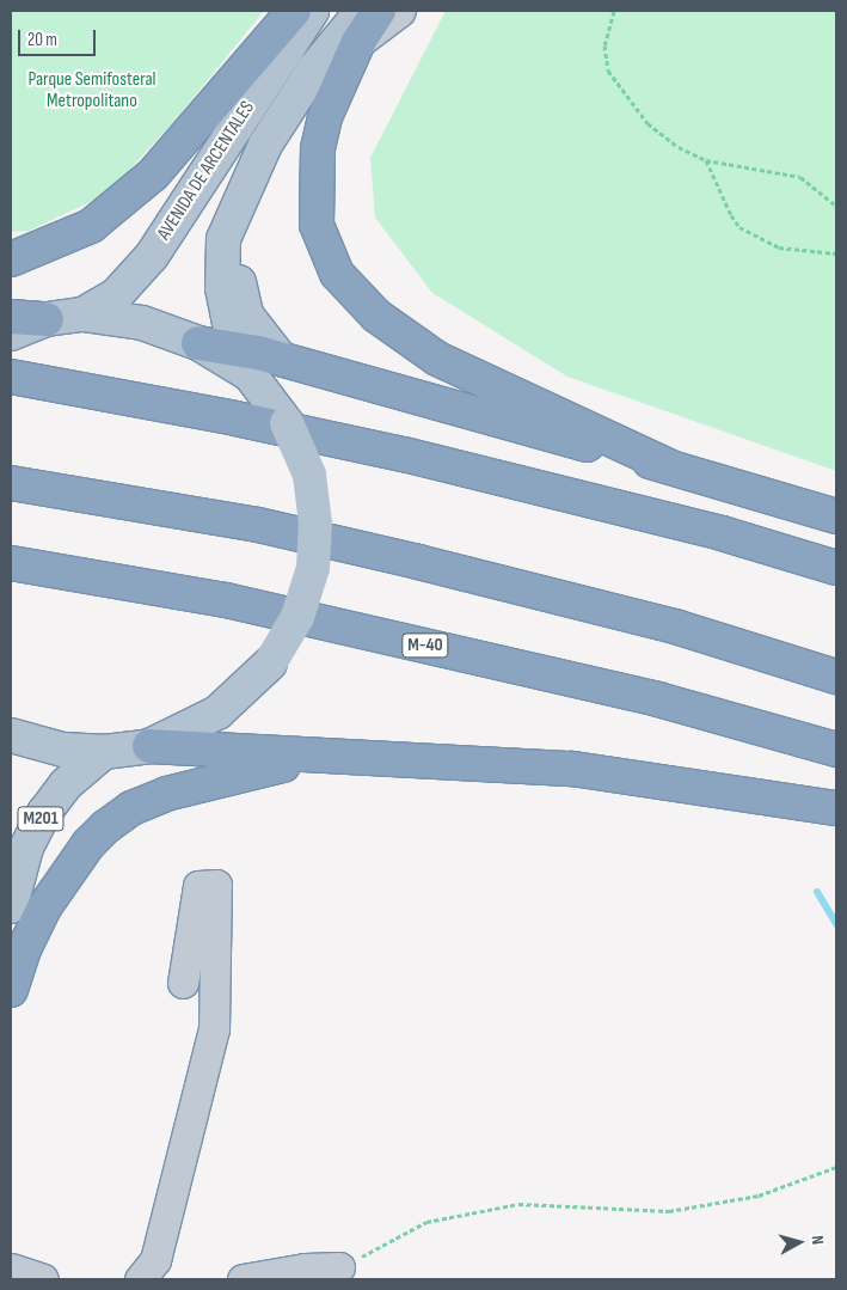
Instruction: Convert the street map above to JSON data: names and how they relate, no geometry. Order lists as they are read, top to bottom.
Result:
{
  "streets": {
    "highway": ["M-40"],
    "main road": ["AVENIDA DE ARCENTALES", "M201"]
  },
  "parks": ["Parque Semifosteral Metropolitano"],
  "scale_bar": "20 m",
  "north": "right"
}
